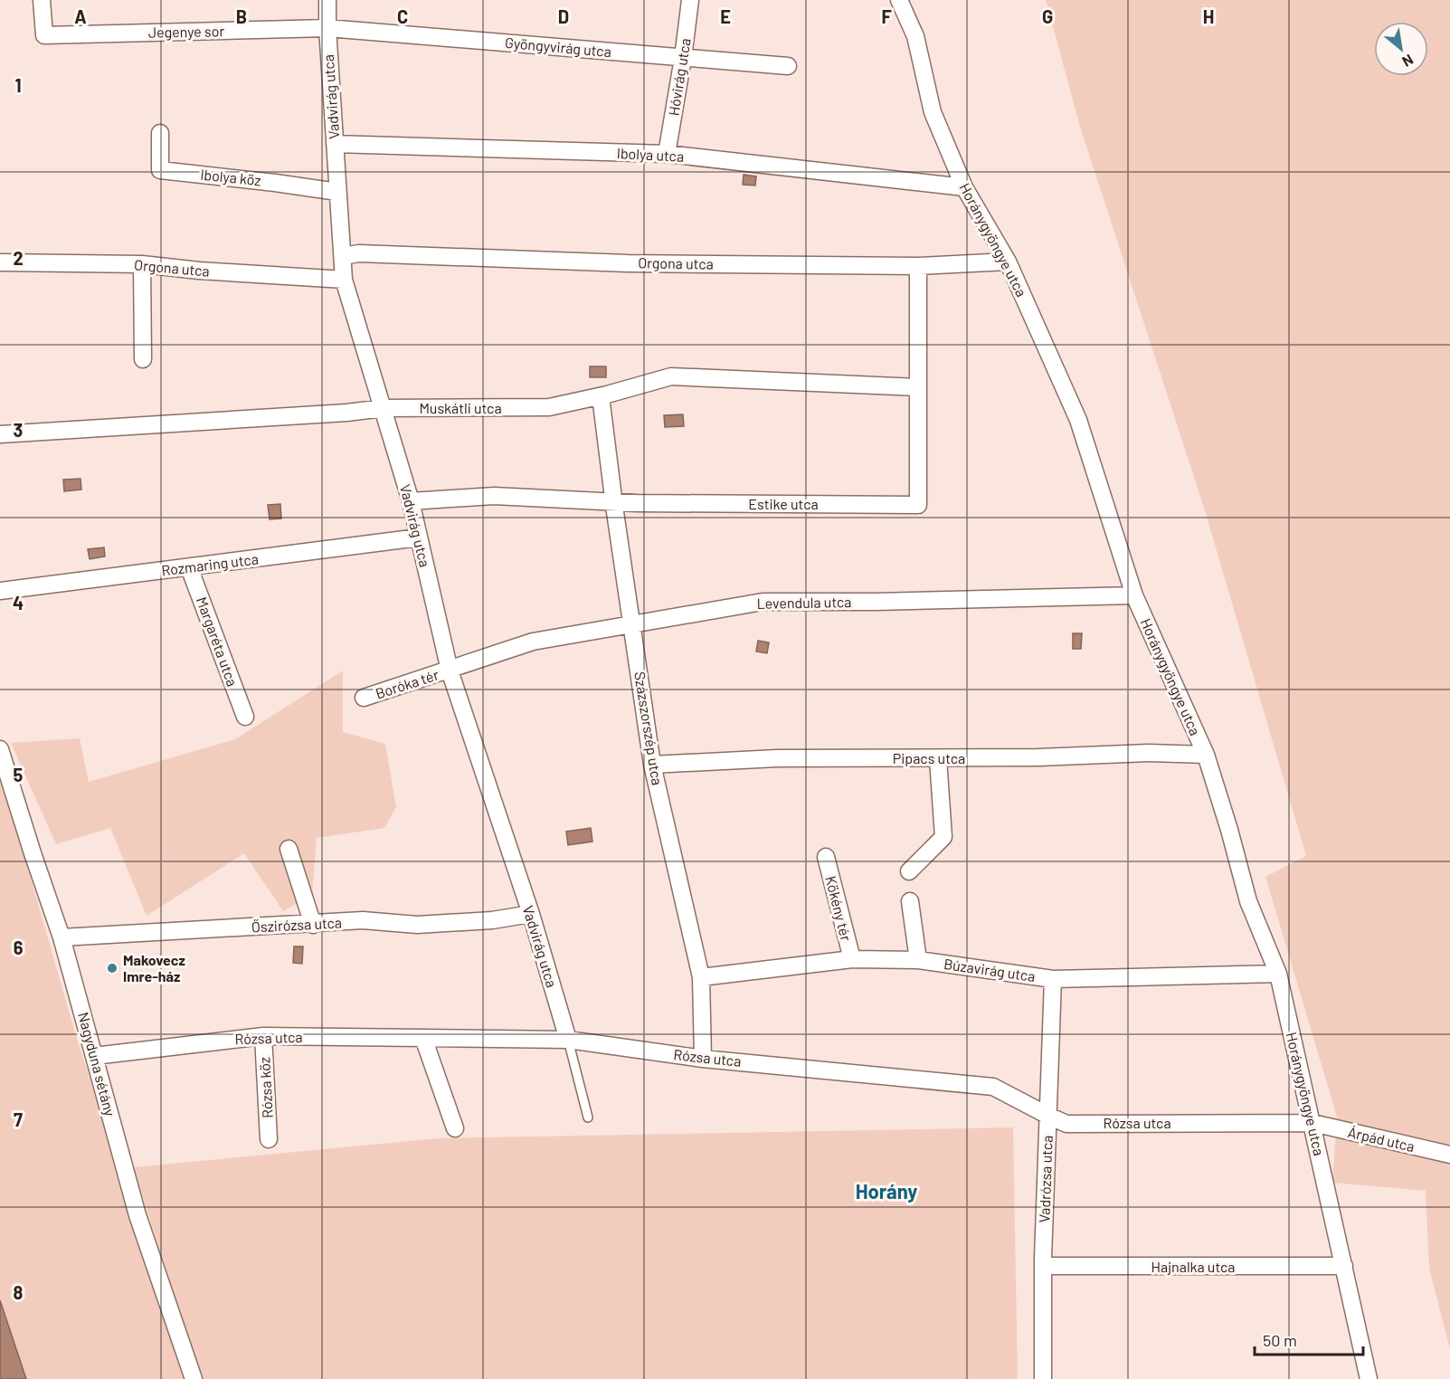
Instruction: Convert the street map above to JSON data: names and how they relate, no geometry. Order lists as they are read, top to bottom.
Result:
{
  "streets": {
    "street": [
      "Jegenye sor",
      "Gyöngyvirág utca",
      "Hóvirág utca",
      "Vadvirág utca",
      "Ibolya utca",
      "Ibolya köz",
      "Horánygyöngye utca",
      "Orgona utca",
      "Muskátli utca",
      "Estike utca",
      "Rozmaring utca",
      "Levendula utca",
      "Margaréta utca",
      "Boróka tér",
      "Százszorszép utca",
      "Pipacs utca",
      "Kökény tér",
      "Őszirózsa utca",
      "Búzavirág utca",
      "Rózsa utca",
      "Nagyduna sétány",
      "Rózsa köz",
      "Árpád utca",
      "Vadrózsa utca",
      "Hajnalka utca"
    ]
  },
  "crossings": [
    ["Jegenye sor", "Gyöngyvirág utca"],
    ["Jegenye sor", "Vadvirág utca"],
    ["Gyöngyvirág utca", "Hóvirág utca"],
    ["Gyöngyvirág utca", "Vadvirág utca"],
    ["Hóvirág utca", "Ibolya utca"],
    ["Vadvirág utca", "Ibolya utca"],
    ["Vadvirág utca", "Ibolya köz"],
    ["Vadvirág utca", "Orgona utca"],
    ["Vadvirág utca", "Muskátli utca"],
    ["Vadvirág utca", "Estike utca"],
    ["Vadvirág utca", "Rozmaring utca"],
    ["Vadvirág utca", "Levendula utca"],
    ["Vadvirág utca", "Boróka tér"],
    ["Vadvirág utca", "Őszirózsa utca"],
    ["Vadvirág utca", "Rózsa utca"],
    ["Ibolya utca", "Horánygyöngye utca"],
    ["Horánygyöngye utca", "Orgona utca"],
    ["Horánygyöngye utca", "Levendula utca"],
    ["Horánygyöngye utca", "Pipacs utca"],
    ["Horánygyöngye utca", "Búzavirág utca"],
    ["Horánygyöngye utca", "Rózsa utca"],
    ["Horánygyöngye utca", "Árpád utca"],
    ["Horánygyöngye utca", "Hajnalka utca"],
    ["Orgona utca", "Estike utca"],
    ["Muskátli utca", "Estike utca"],
    ["Muskátli utca", "Százszorszép utca"],
    ["Estike utca", "Százszorszép utca"],
    ["Rozmaring utca", "Margaréta utca"],
    ["Levendula utca", "Boróka tér"],
    ["Levendula utca", "Százszorszép utca"],
    ["Százszorszép utca", "Pipacs utca"],
    ["Százszorszép utca", "Búzavirág utca"],
    ["Százszorszép utca", "Rózsa utca"],
    ["Kökény tér", "Búzavirág utca"],
    ["Őszirózsa utca", "Nagyduna sétány"],
    ["Búzavirág utca", "Vadrózsa utca"],
    ["Rózsa utca", "Nagyduna sétány"],
    ["Rózsa utca", "Rózsa köz"],
    ["Rózsa utca", "Árpád utca"],
    ["Rózsa utca", "Vadrózsa utca"],
    ["Vadrózsa utca", "Hajnalka utca"]
  ],
  "districts": ["Horány"],
  "places": ["Makovecz Imre-ház"],
  "scale_bar": "50 m",
  "north": "bottom right",
  "grid": {
    "columns": [
      "A",
      "B",
      "C",
      "D",
      "E",
      "F",
      "G",
      "H"
    ],
    "rows": [
      "1",
      "2",
      "3",
      "4",
      "5",
      "6",
      "7",
      "8"
    ]
  }
}
